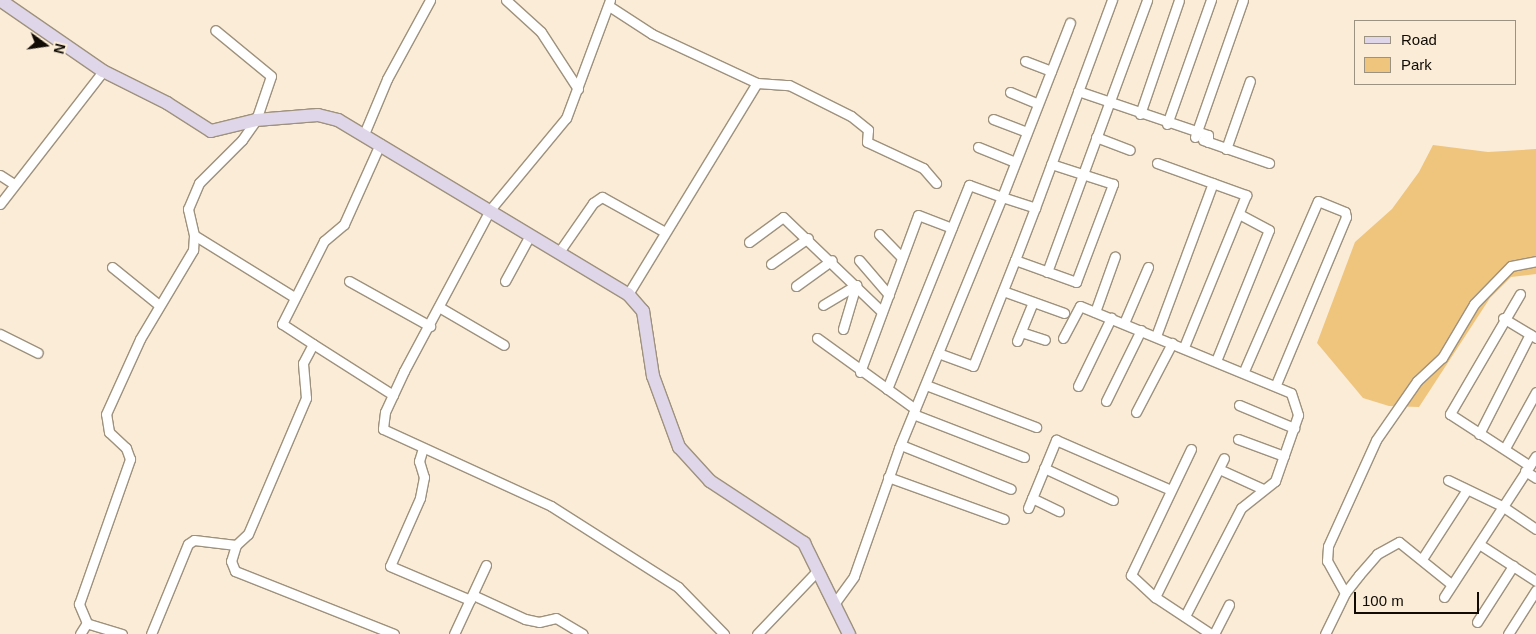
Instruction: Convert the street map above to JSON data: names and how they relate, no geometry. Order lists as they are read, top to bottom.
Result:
{
  "legend": ["Road", "Park"],
  "scale_bar": "100 m",
  "north": "right"
}
